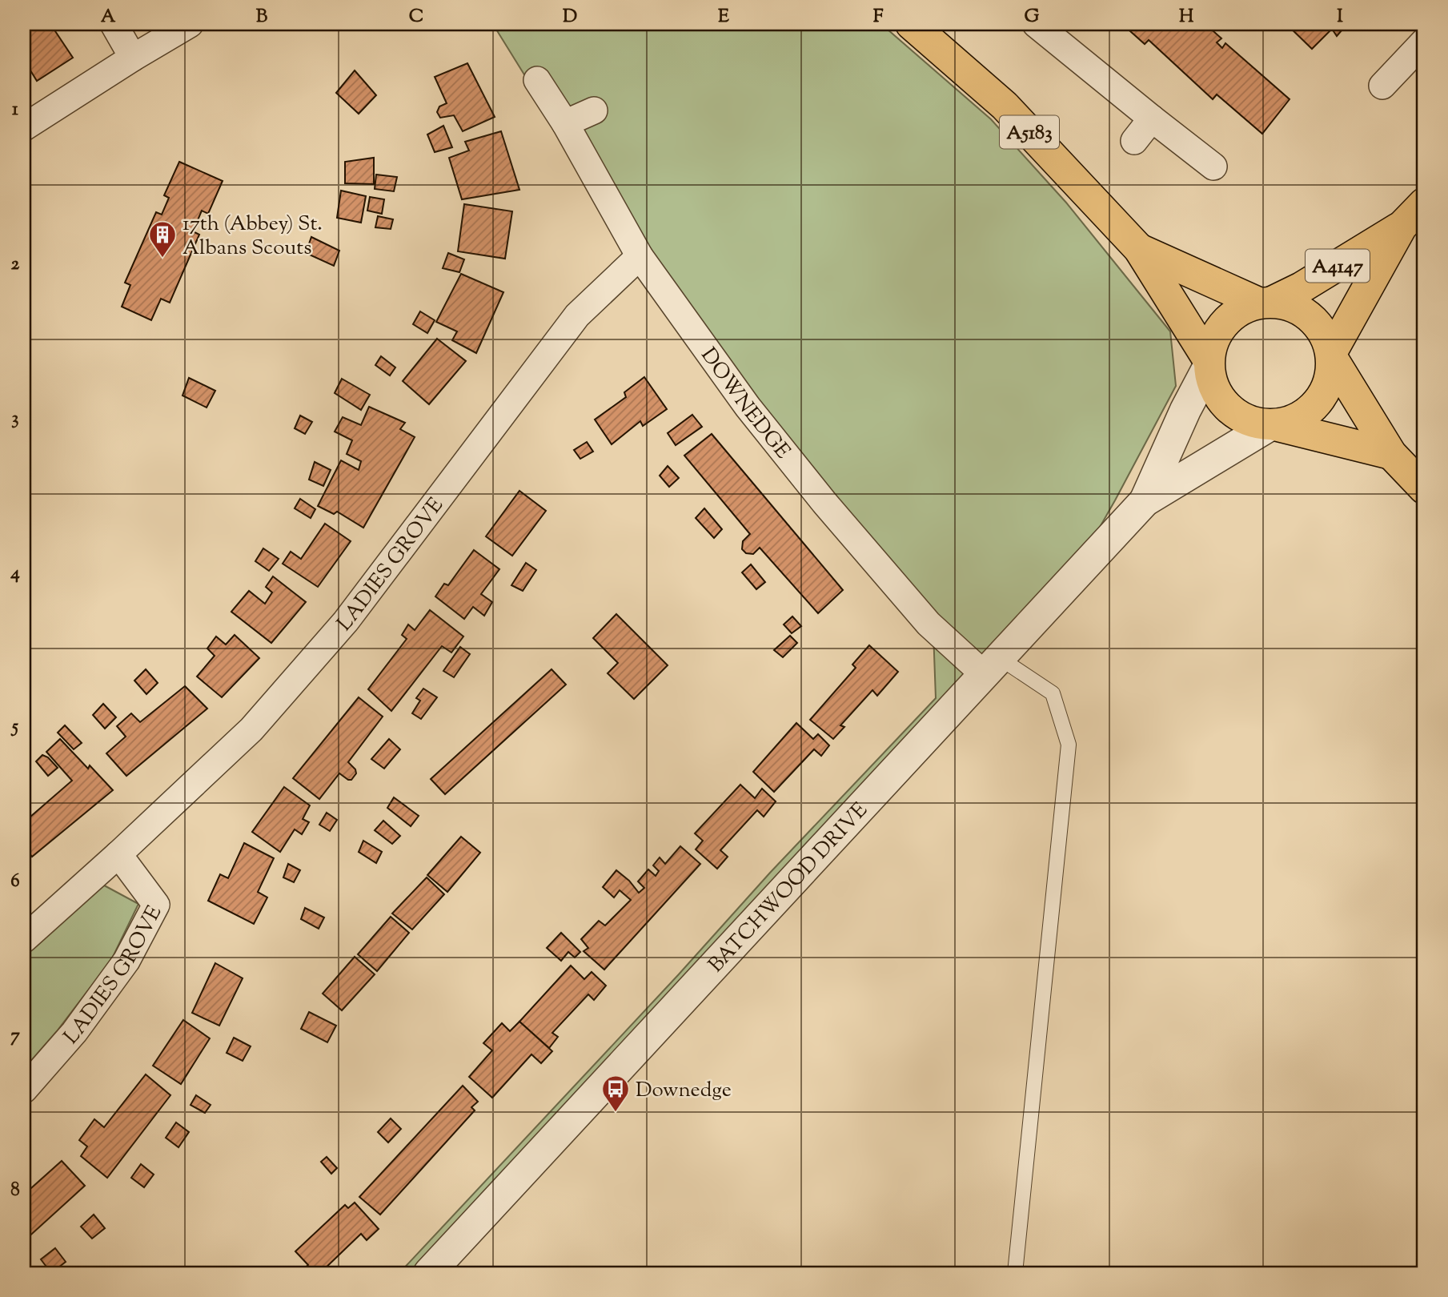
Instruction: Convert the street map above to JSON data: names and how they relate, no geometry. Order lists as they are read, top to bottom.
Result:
{
  "streets": {
    "main road": ["A5183", "A4147"],
    "street": ["DOWNEDGE", "LADIES GROVE", "BATCHWOOD DRIVE"]
  },
  "crossings": [
    ["A5183", "A4147"],
    ["A5183", "BATCHWOOD DRIVE"],
    ["A4147", "BATCHWOOD DRIVE"],
    ["DOWNEDGE", "LADIES GROVE"],
    ["DOWNEDGE", "BATCHWOOD DRIVE"]
  ],
  "places": {
    "building": ["17th (Abbey) St. Albans Scouts"],
    "bus stop": ["Downedge"]
  },
  "grid": {
    "columns": [
      "A",
      "B",
      "C",
      "D",
      "E",
      "F",
      "G",
      "H",
      "I"
    ],
    "rows": [
      "1",
      "2",
      "3",
      "4",
      "5",
      "6",
      "7",
      "8"
    ]
  }
}
